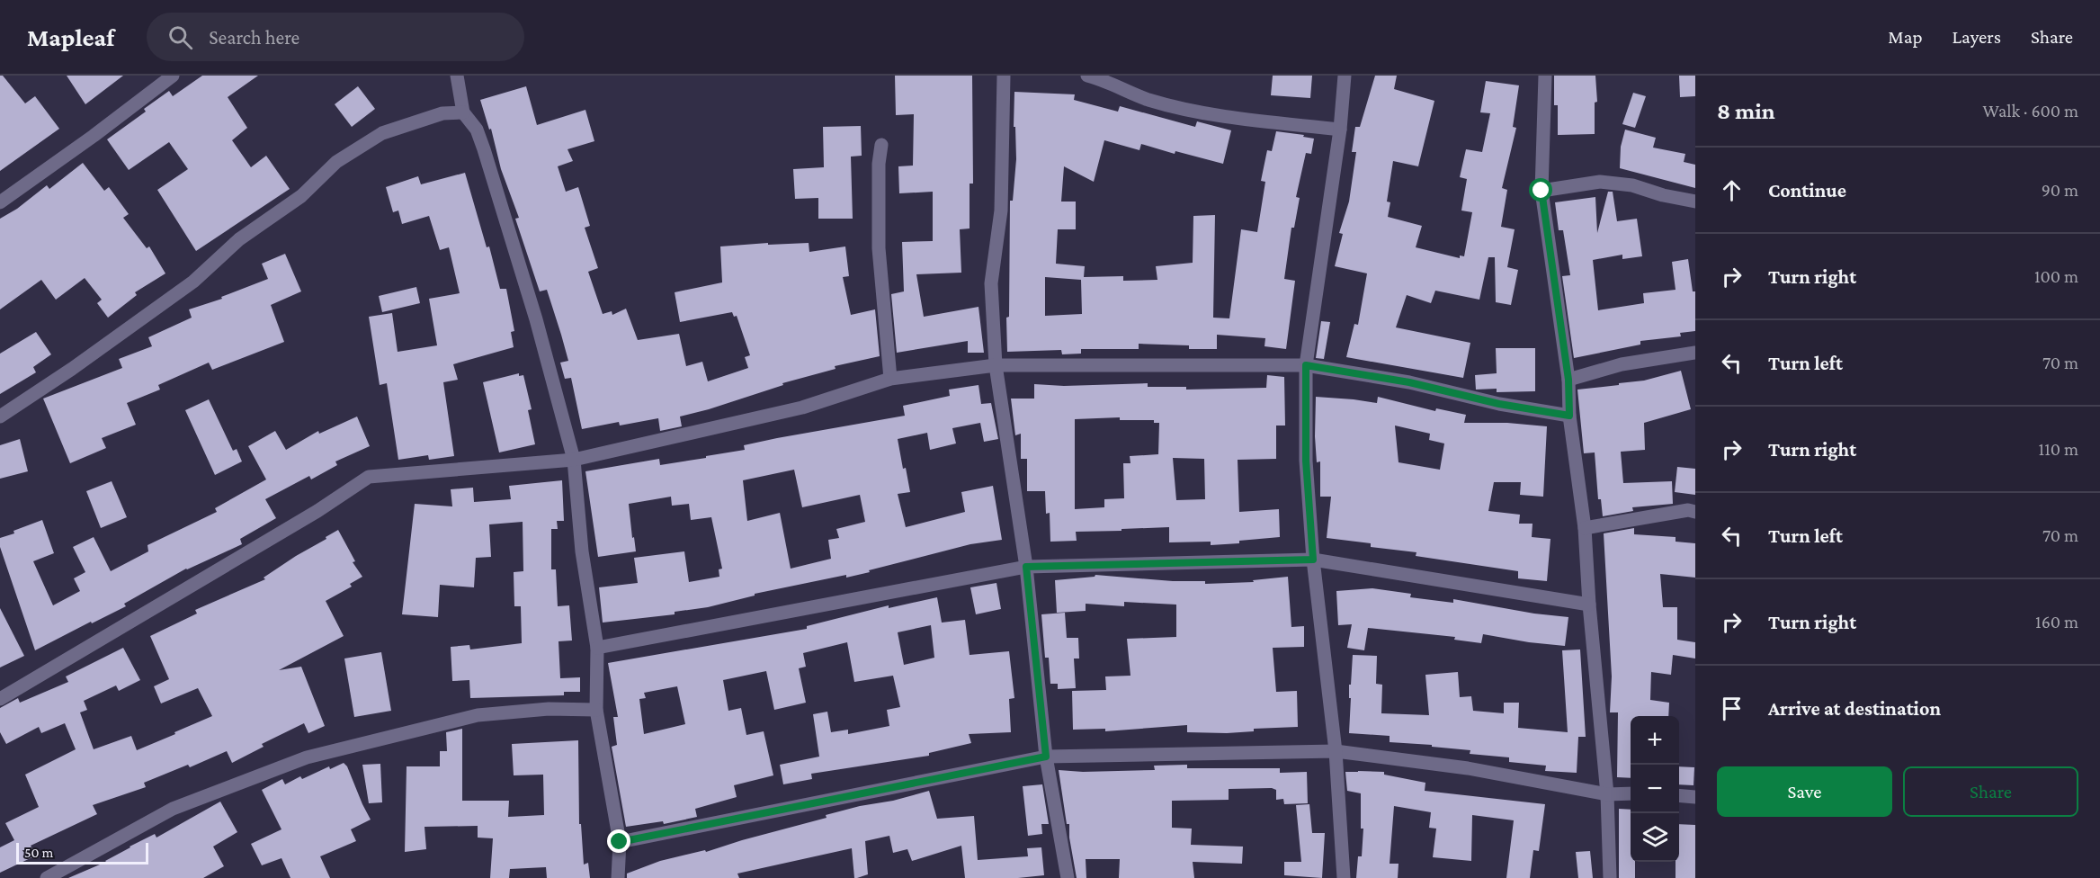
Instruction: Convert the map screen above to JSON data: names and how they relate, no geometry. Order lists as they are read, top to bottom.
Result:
{
  "scale_bar": "50 m",
  "page": {
    "header": "Mapleaf",
    "search": "Search here",
    "nav": ["Map", "Layers", "Share"],
    "heading": ["8 min", "Walk · 600 m"],
    "list": [
      ["Continue", "90 m"],
      ["Turn right", "100 m"],
      ["Turn left", "70 m"],
      ["Turn right", "110 m"],
      ["Turn left", "70 m"],
      ["Turn right", "160 m"],
      "Arrive at destination"
    ],
    "map_buttons": ["+", "−"],
    "buttons": ["Save", "Share"],
    "scale": "50 m"
  }
}
